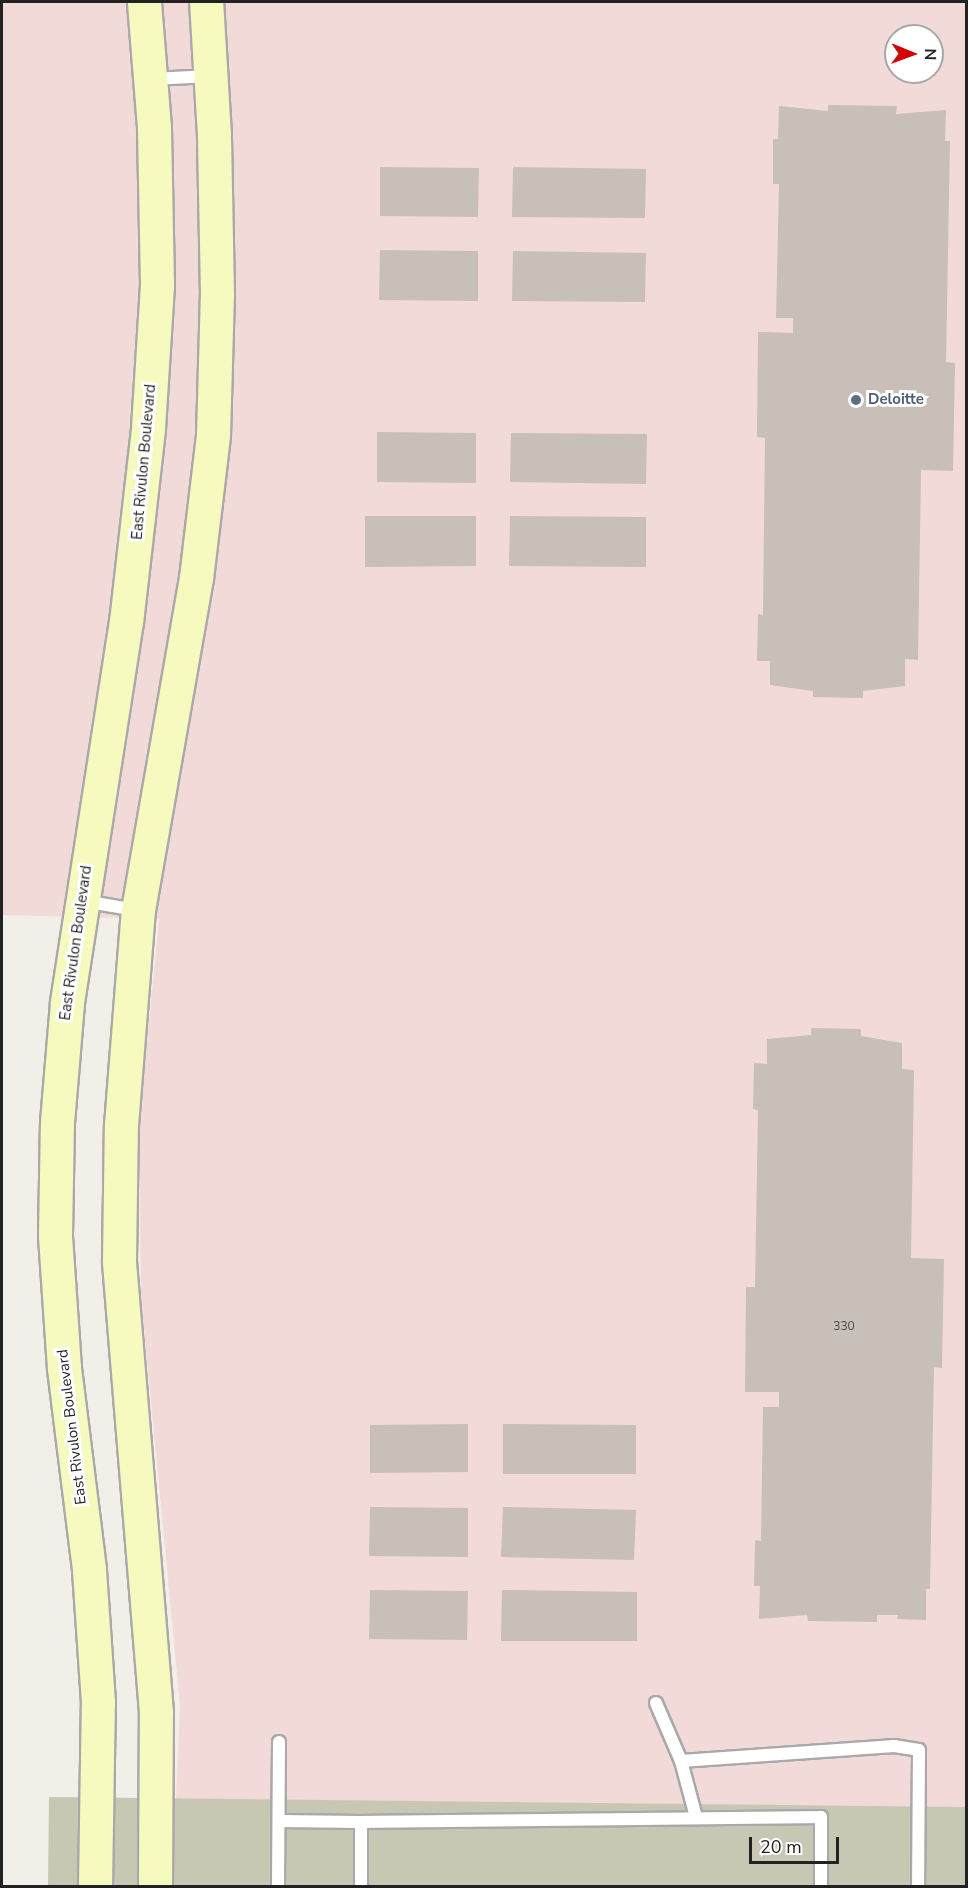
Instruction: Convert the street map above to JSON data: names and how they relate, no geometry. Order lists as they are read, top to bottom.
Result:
{
  "streets": {
    "street": ["East Rivulon Boulevard"]
  },
  "places": ["Deloitte"],
  "house_numbers": ["330"],
  "scale_bar": "20 m",
  "north": "right"
}
